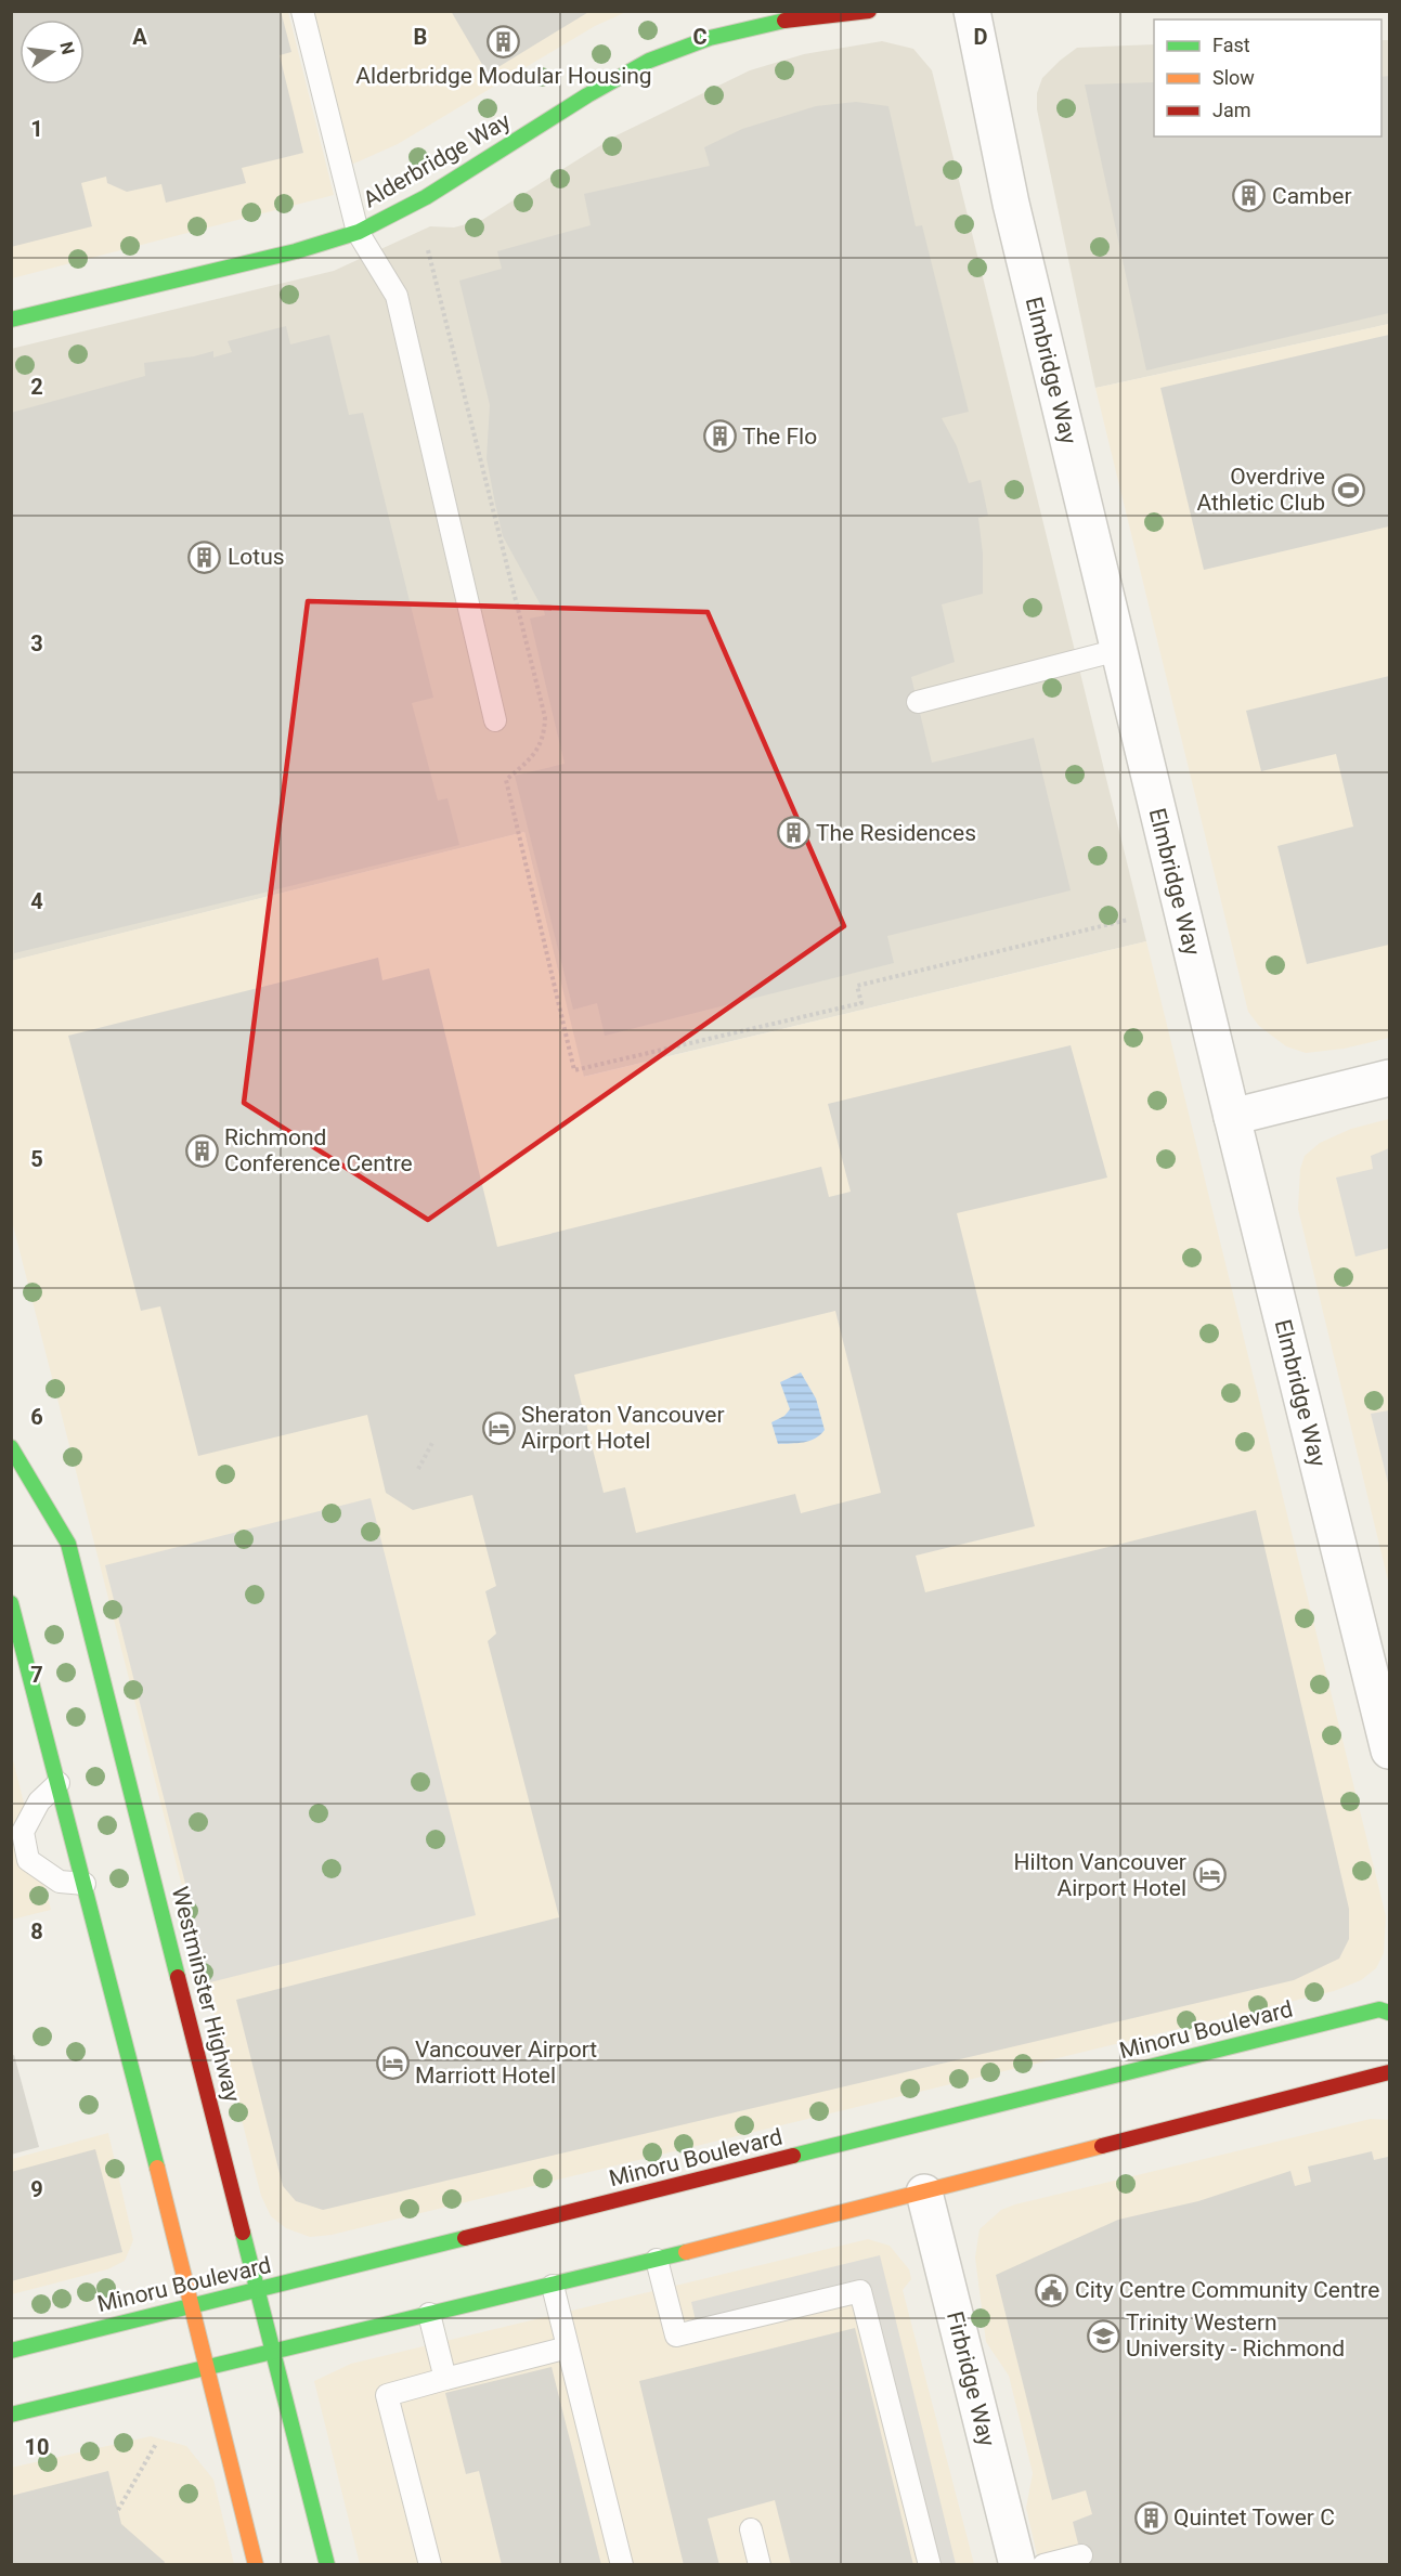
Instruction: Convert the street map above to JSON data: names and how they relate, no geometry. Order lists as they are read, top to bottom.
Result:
{
  "streets": {
    "street": [
      "Alderbridge Way",
      "Elmbridge Way",
      "Westminster Highway",
      "Minoru Boulevard",
      "Firbridge Way"
    ]
  },
  "crossings": [
    ["Westminster Highway", "Minoru Boulevard"]
  ],
  "places": {
    "building": [
      "Alderbridge Modular Housing",
      "Camber",
      "The Flo",
      "Lotus",
      "The Residences",
      "Richmond Conference Centre",
      "Quintet Tower C"
    ],
    "sports": ["Overdrive Athletic Club"],
    "hotel": ["Sheraton Vancouver Airport Hotel", "Hilton Vancouver Airport Hotel", "Vancouver Airport Marriott Hotel"],
    "public building": ["City Centre Community Centre"],
    "school or university": ["Trinity Western University - Richmond"]
  },
  "legend": ["Fast", "Slow", "Jam"],
  "north": "right",
  "grid": {
    "columns": [
      "A",
      "B",
      "C",
      "D"
    ],
    "rows": [
      "1",
      "2",
      "3",
      "4",
      "5",
      "6",
      "7",
      "8",
      "9",
      "10"
    ]
  }
}
